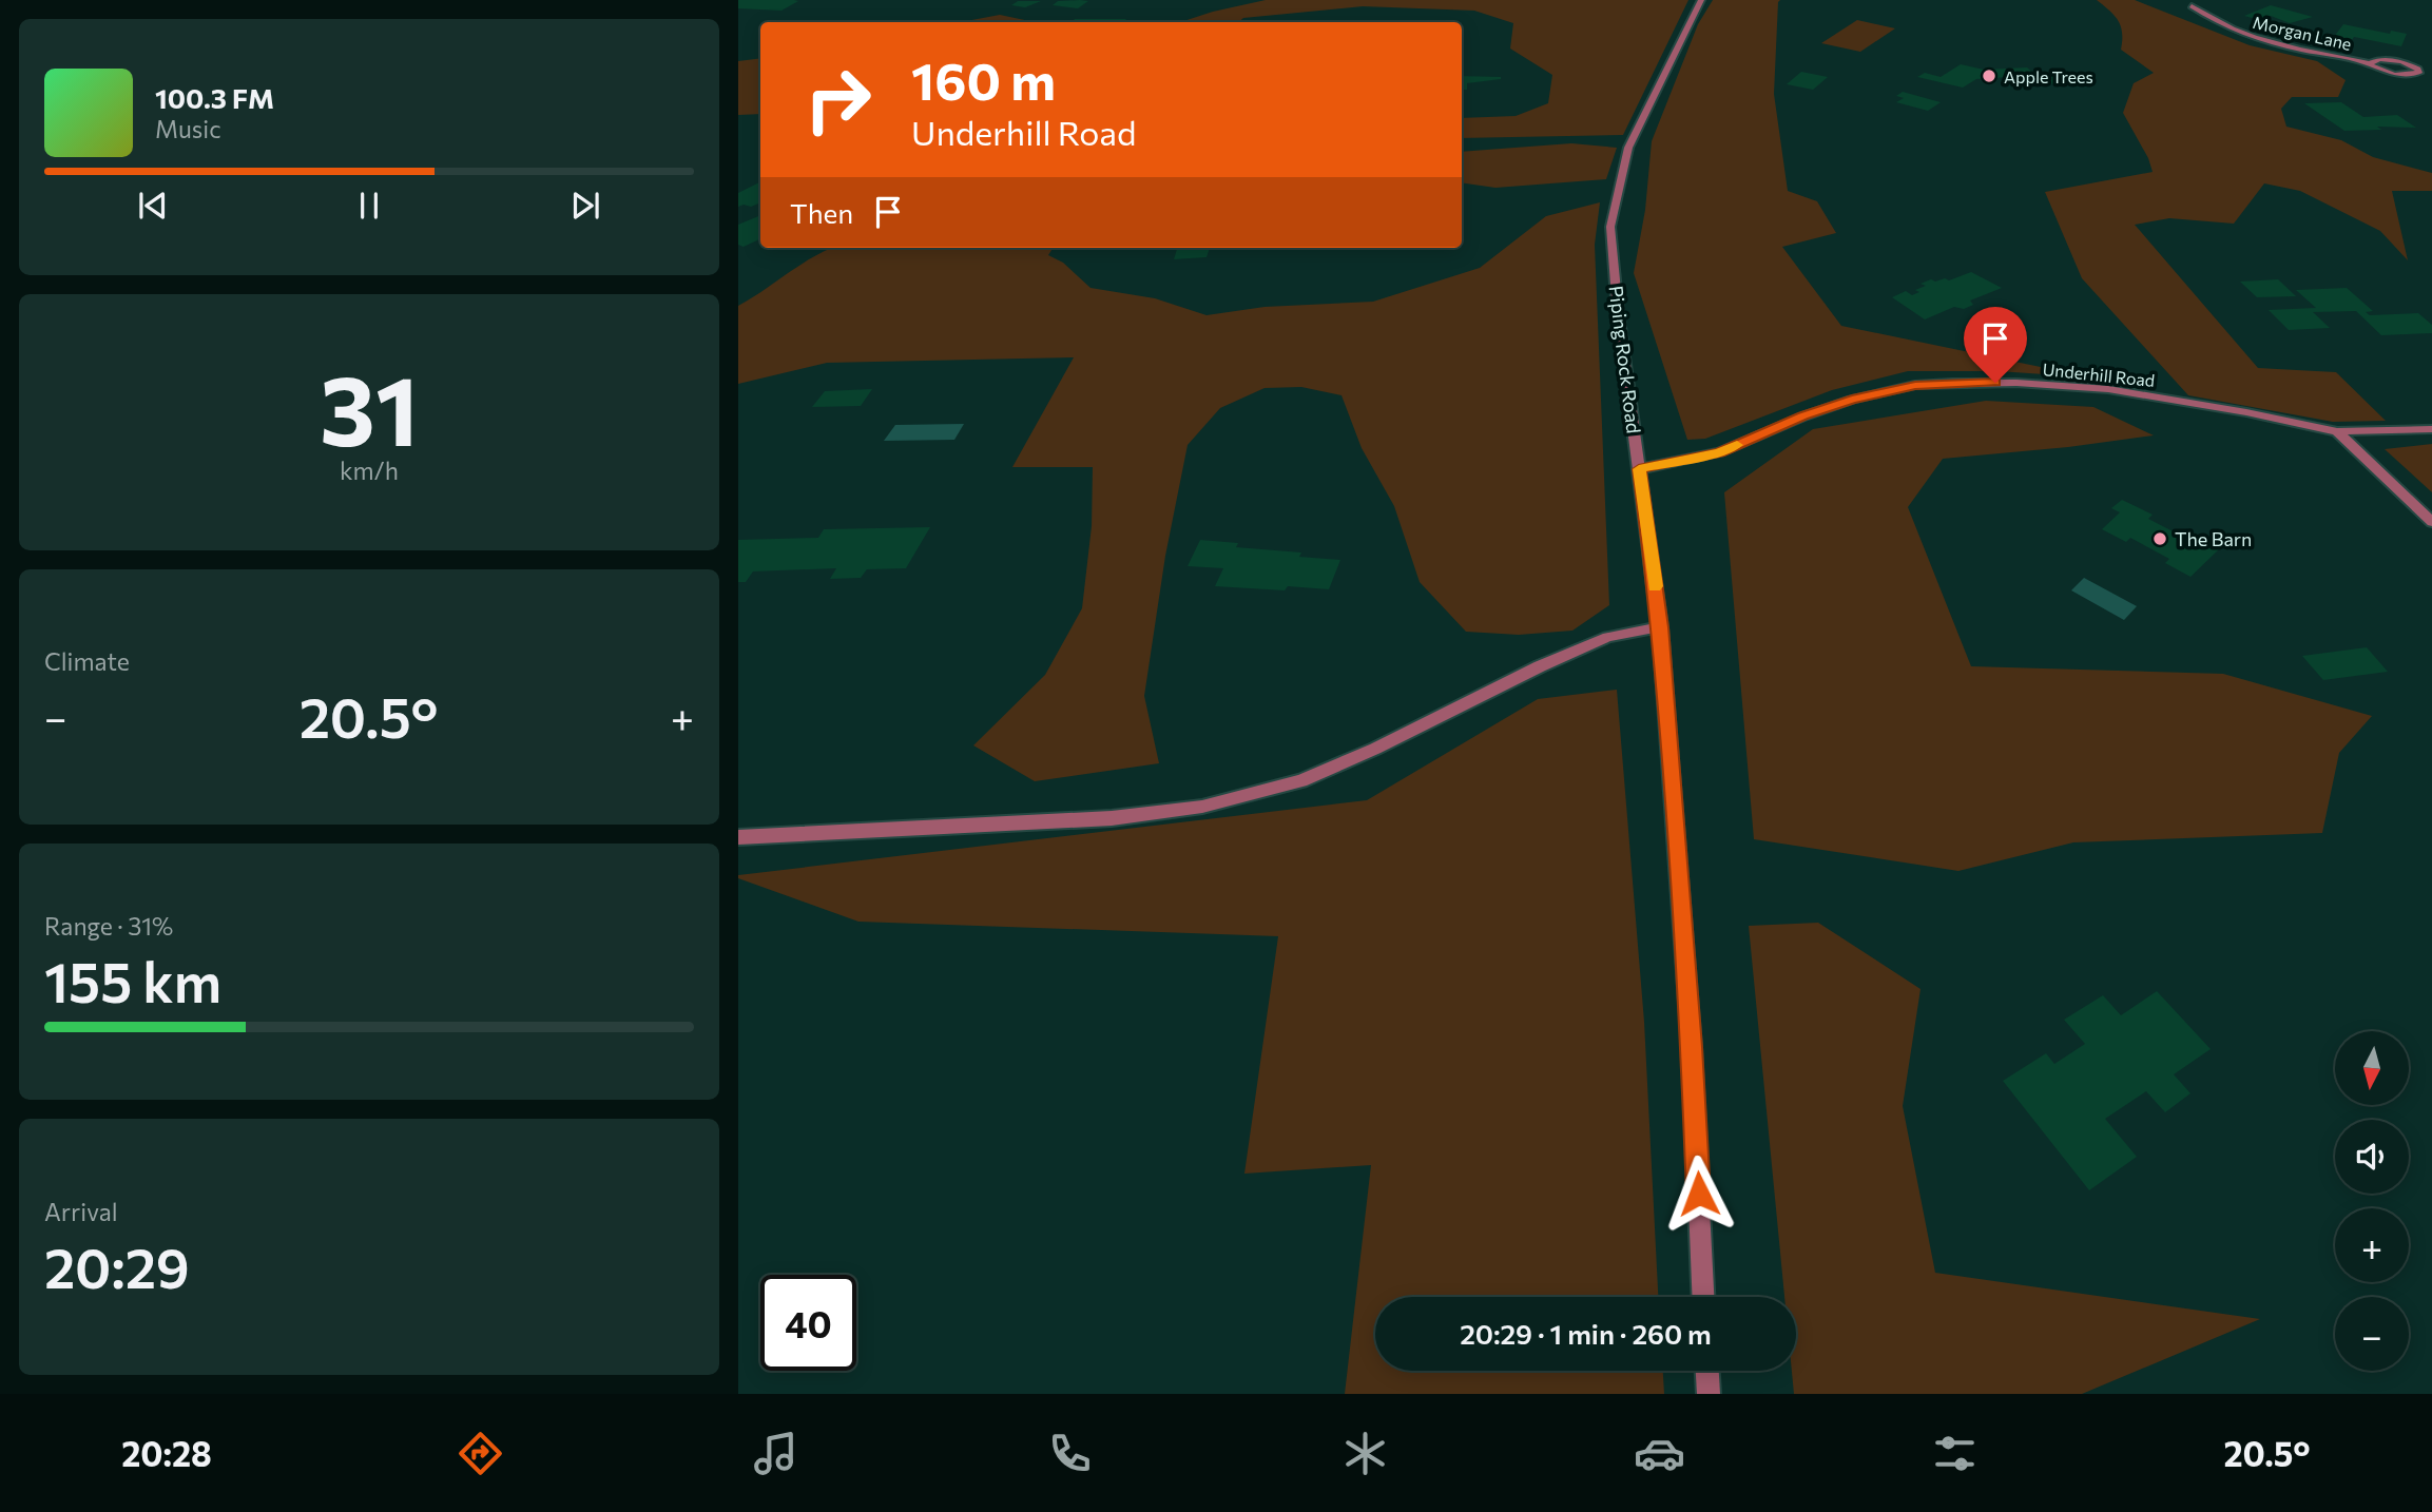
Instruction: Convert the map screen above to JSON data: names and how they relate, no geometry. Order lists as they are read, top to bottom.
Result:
{
  "streets": {
    "street": ["Morgan Lane", "Piping Rock Road", "Underhill Road"]
  },
  "crossings": [
    ["Piping Rock Road", "Underhill Road"]
  ],
  "places": ["Apple Trees", "The Barn"],
  "north": "bottom",
  "page": {
    "turn": ["160 m", "Underhill Road"],
    "song": ["100.3 FM", "Music"],
    "then": "Then",
    "tile": [
      ["31", "km/h"],
      "Climate",
      ["Range · 31%", "155 km"],
      ["Arrival", "20:29"]
    ],
    "heat": ["−", "20.5°", "+"],
    "map_buttons": ["+", "−"],
    "limit": "40",
    "trip": "20:29 · 1 min · 260 m",
    "tabs": ["20:28", "20.5°"]
  }
}
